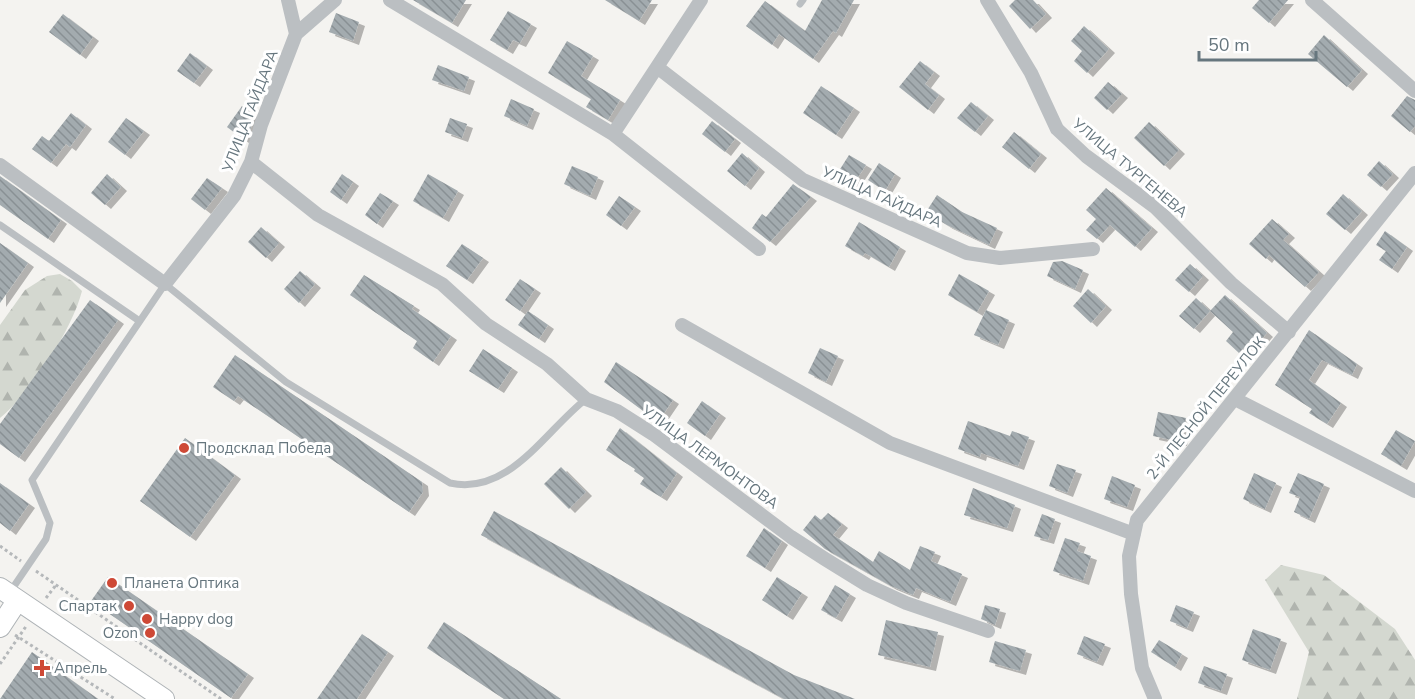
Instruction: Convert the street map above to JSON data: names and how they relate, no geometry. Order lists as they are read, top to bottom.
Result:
{
  "streets": {
    "street": [
      "УЛИЦА ГАЙДАРА",
      "УЛИЦА ТУРГЕНЕВА",
      "2-Й ЛЕСНОЙ ПЕРЕУЛОК",
      "УЛИЦА ЛЕРМОНТОВА"
    ]
  },
  "crossings": [
    ["УЛИЦА ГАЙДАРА", "УЛИЦА ЛЕРМОНТОВА"],
    ["УЛИЦА ТУРГЕНЕВА", "2-Й ЛЕСНОЙ ПЕРЕУЛОК"]
  ],
  "places": {
    "other": [
      "Продсклад Победа",
      "Планета Оптика",
      "Спартак",
      "Happy dog",
      "Ozon"
    ],
    "health": ["Апрель"]
  },
  "scale_bar": "50 m"
}
